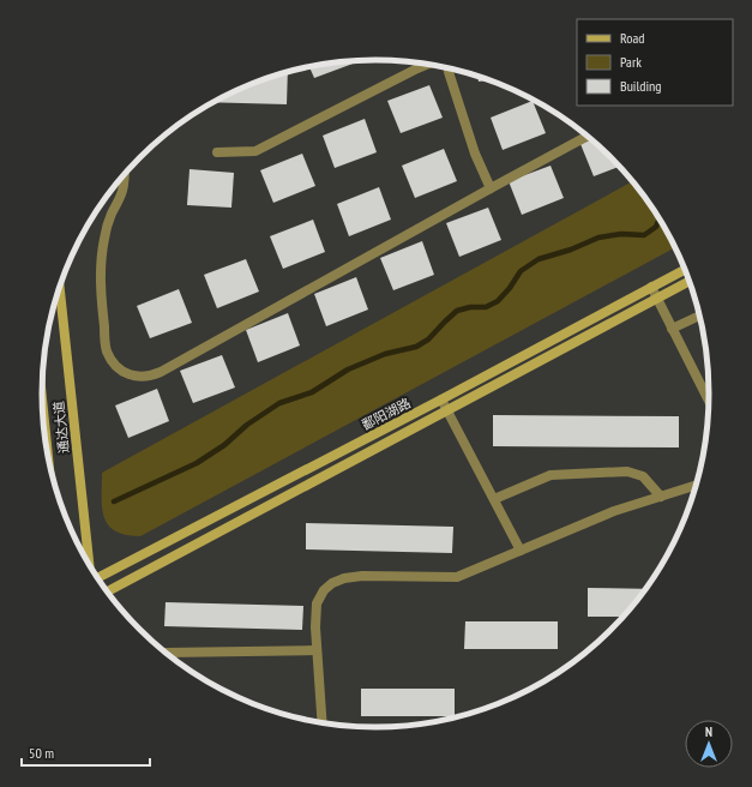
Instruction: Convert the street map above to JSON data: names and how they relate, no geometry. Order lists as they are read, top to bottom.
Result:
{
  "streets": {
    "street": ["鄱阳湖路", "通达大道"]
  },
  "legend": ["Road", "Park", "Building"],
  "scale_bar": "50 m",
  "north": "top"
}
